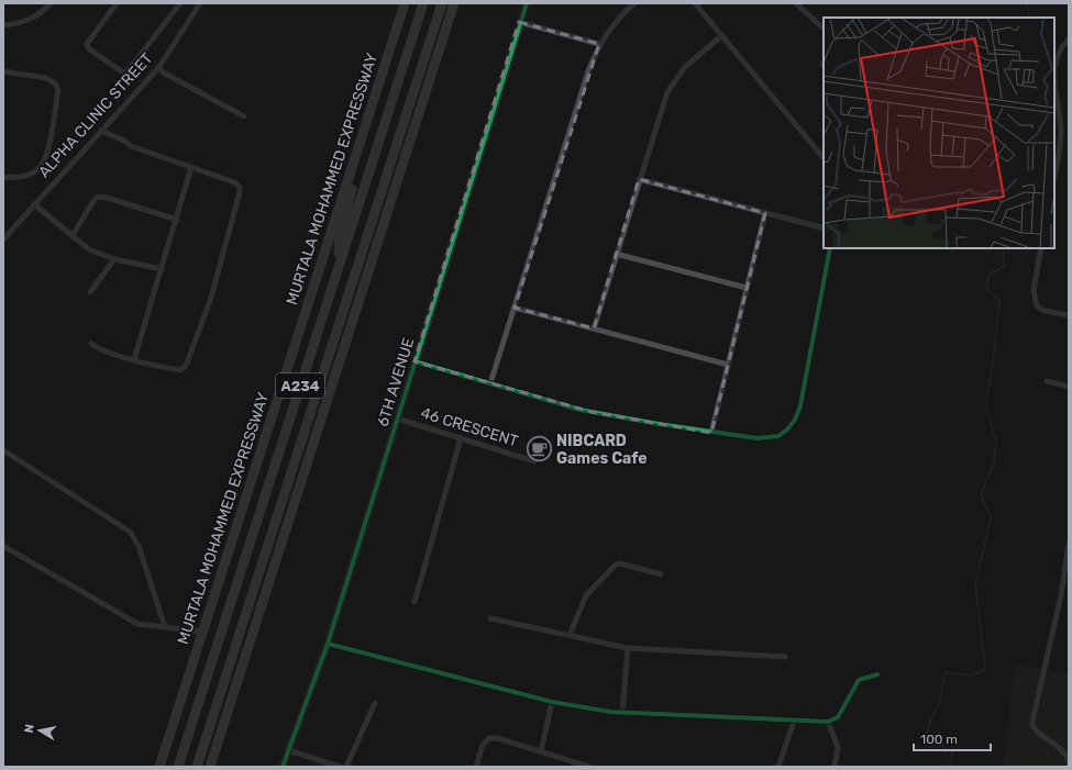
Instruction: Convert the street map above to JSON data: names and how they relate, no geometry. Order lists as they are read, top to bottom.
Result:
{
  "streets": {
    "highway": ["MURTALA MOHAMMED EXPRESSWAY", "A234"],
    "street": ["ALPHA CLINIC STREET", "6TH AVENUE", "46 CRESCENT"]
  },
  "crossings": [
    ["6TH AVENUE", "46 CRESCENT"]
  ],
  "places": {
    "cafe": ["NIBCARD Games Cafe"]
  },
  "scale_bar": "100 m",
  "north": "left"
}
